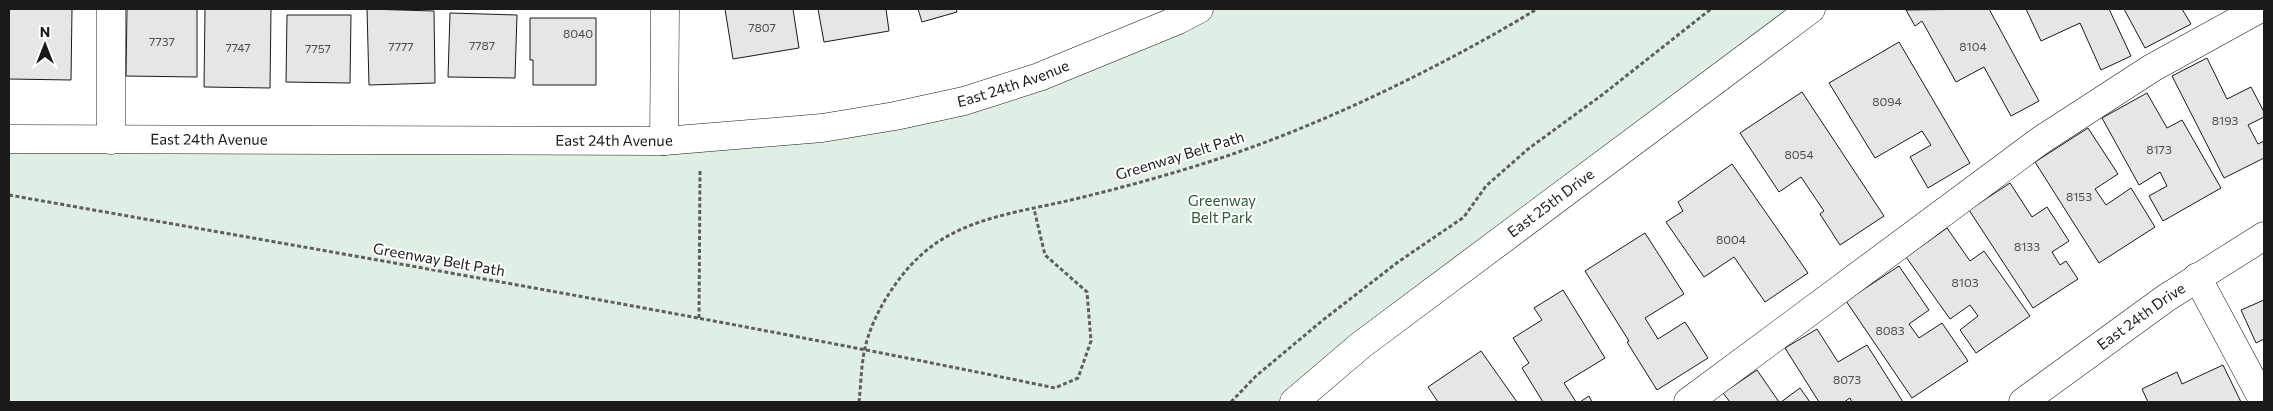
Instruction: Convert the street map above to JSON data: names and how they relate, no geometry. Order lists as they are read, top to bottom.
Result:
{
  "streets": {
    "street": ["East 24th Avenue", "East 25th Drive", "East 24th Drive"],
    "path": ["Greenway Belt Path"]
  },
  "parks": ["Greenway Belt Park"],
  "house_numbers": [
    "7807",
    "8040",
    "7737",
    "7787",
    "7777",
    "8104",
    "7747",
    "7757",
    "8094",
    "8193",
    "8173",
    "8054",
    "8153",
    "8004",
    "8133",
    "8103",
    "8083",
    "8073"
  ],
  "north": "top"
}
